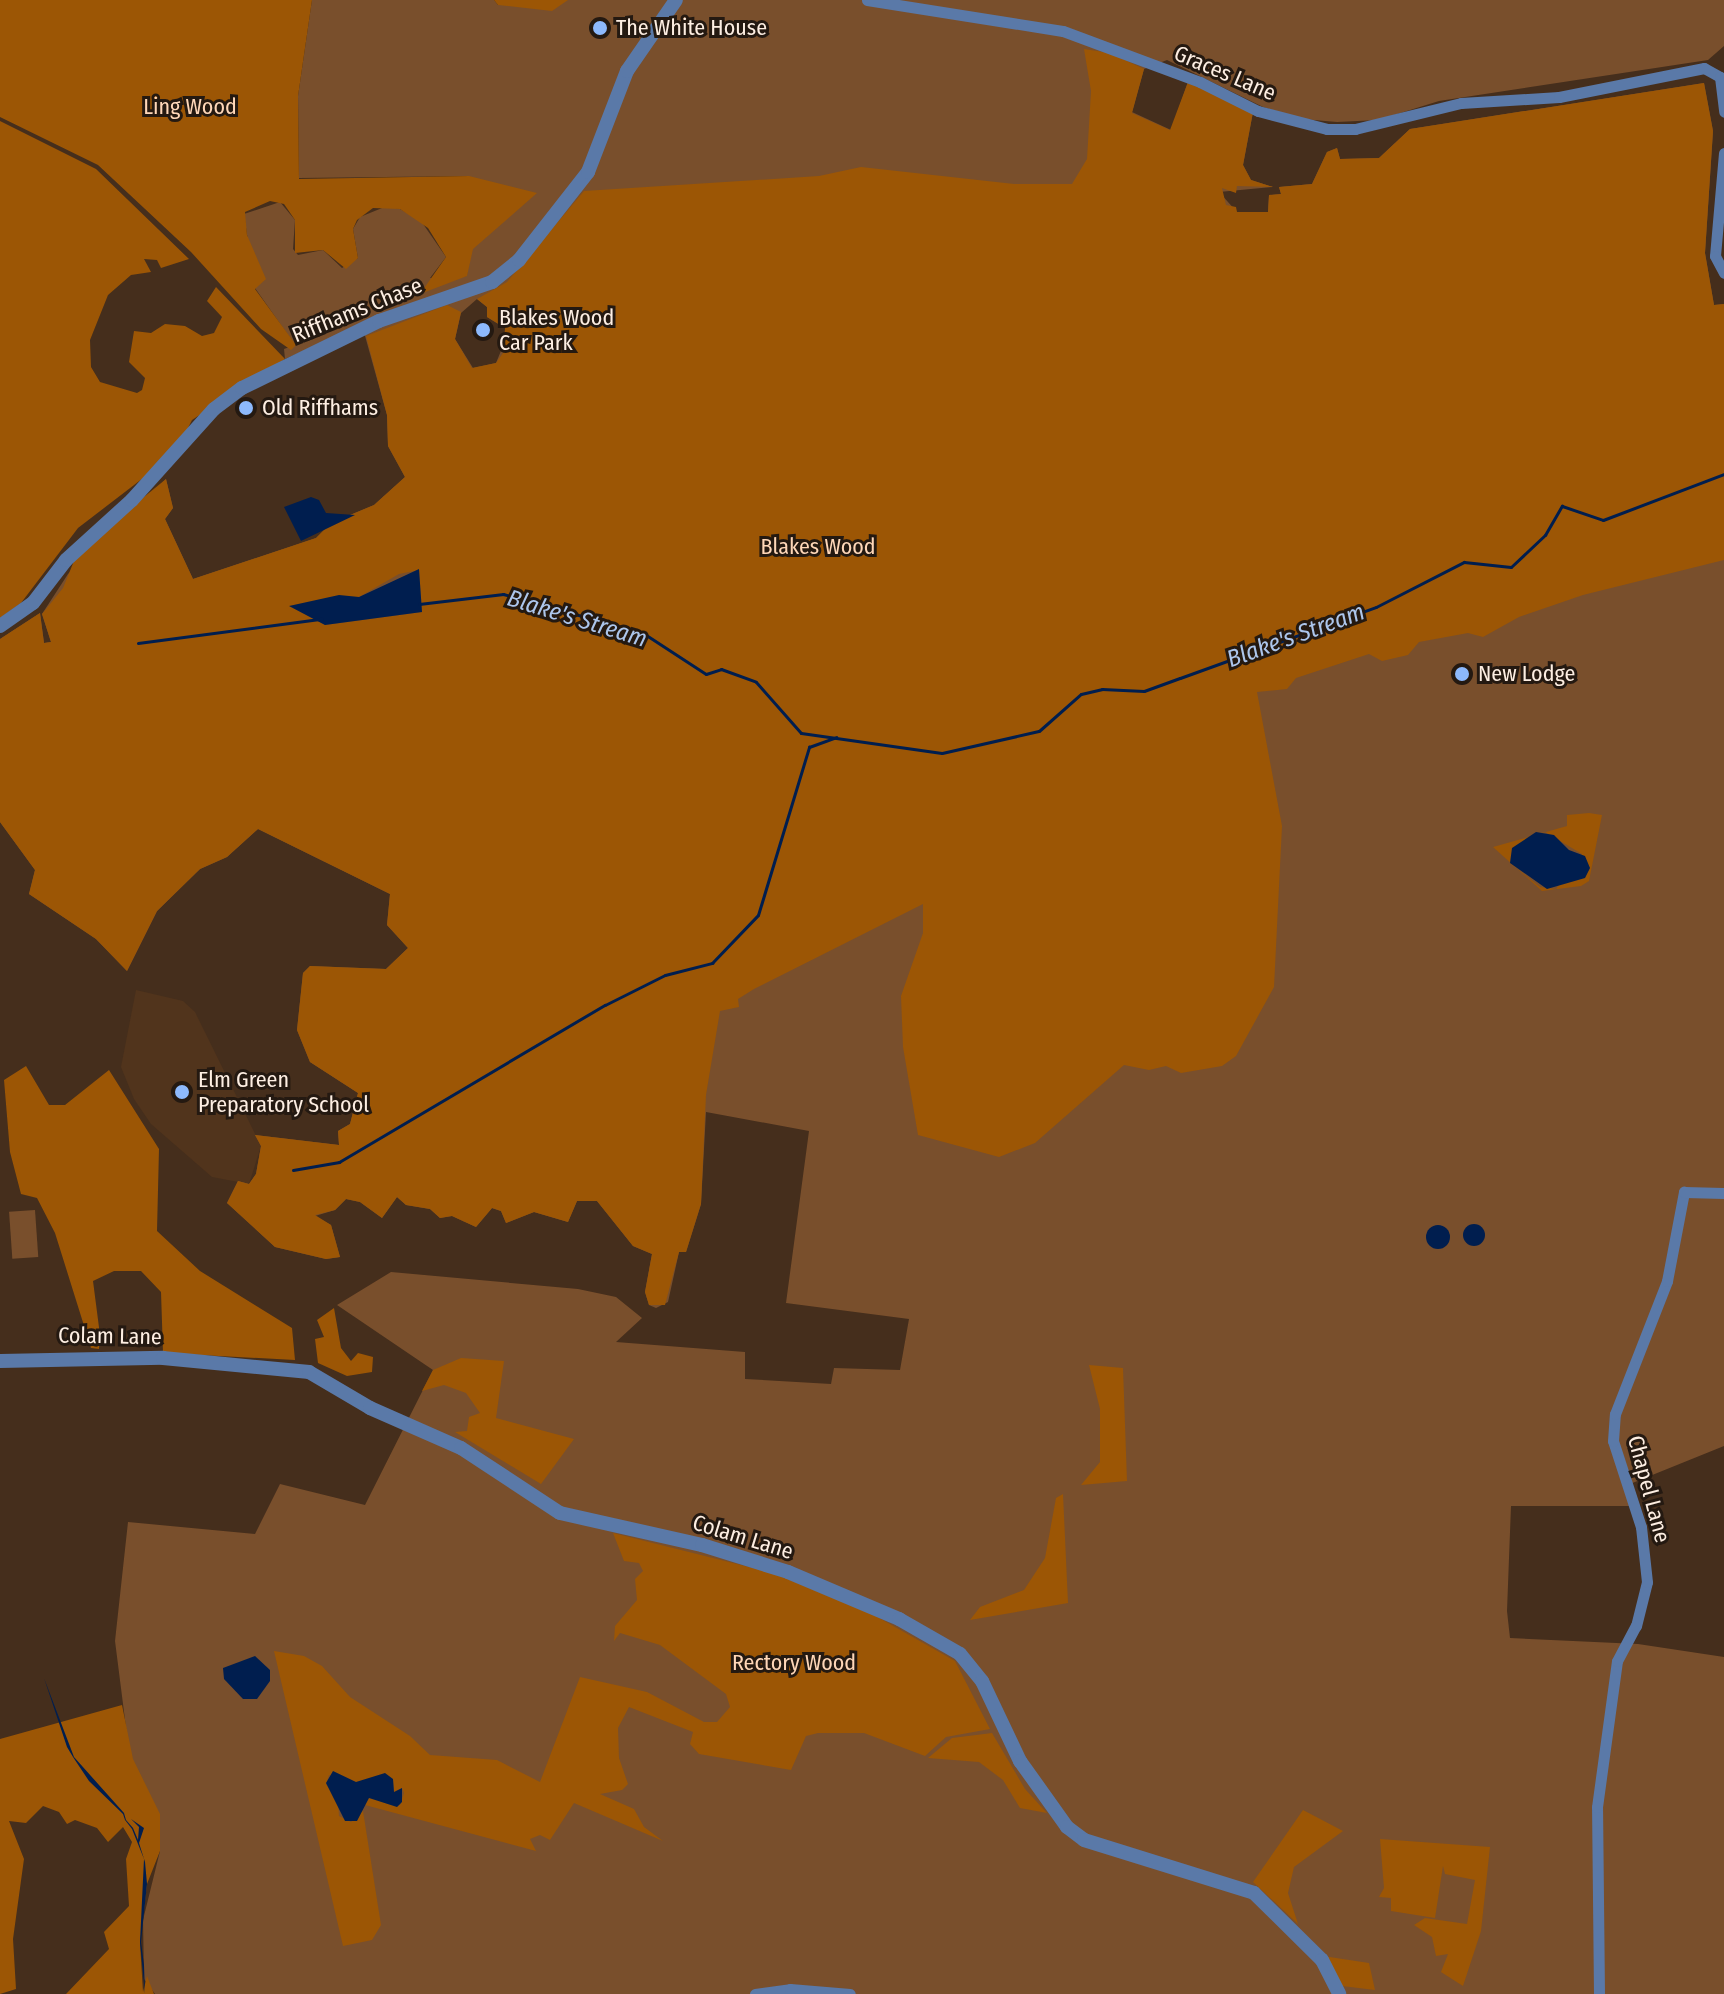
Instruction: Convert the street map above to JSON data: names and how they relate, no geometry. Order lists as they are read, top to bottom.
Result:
{
  "streets": {
    "street": [
      "Graces Lane",
      "Riffhams Chase",
      "Colam Lane",
      "Chapel Lane"
    ]
  },
  "water": ["Blake's Stream"],
  "parks": ["Ling Wood", "Blakes Wood", "Rectory Wood"],
  "places": [
    "The White House",
    "Blakes Wood Car Park",
    "Old Riffhams",
    "New Lodge",
    "Elm Green Preparatory School"
  ]
}
